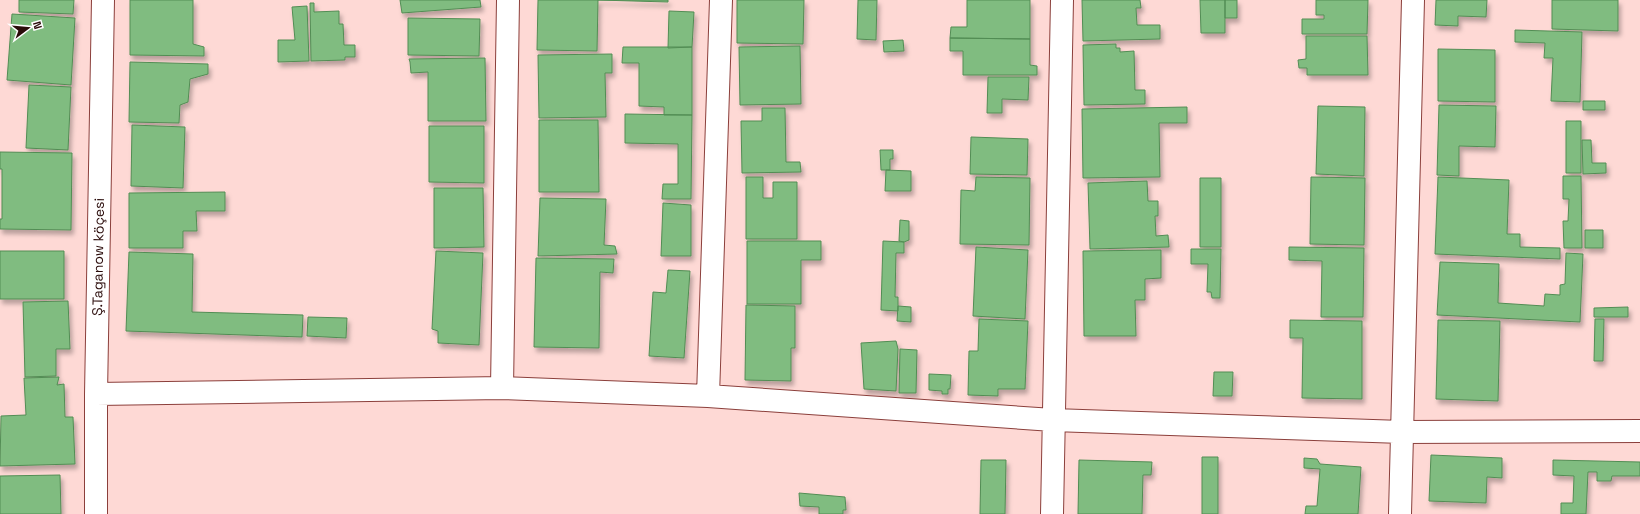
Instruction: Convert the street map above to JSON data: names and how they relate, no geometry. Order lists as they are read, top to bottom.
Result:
{
  "streets": {
    "street": ["Ş.Taganow köçesi"]
  },
  "north": "right"
}
